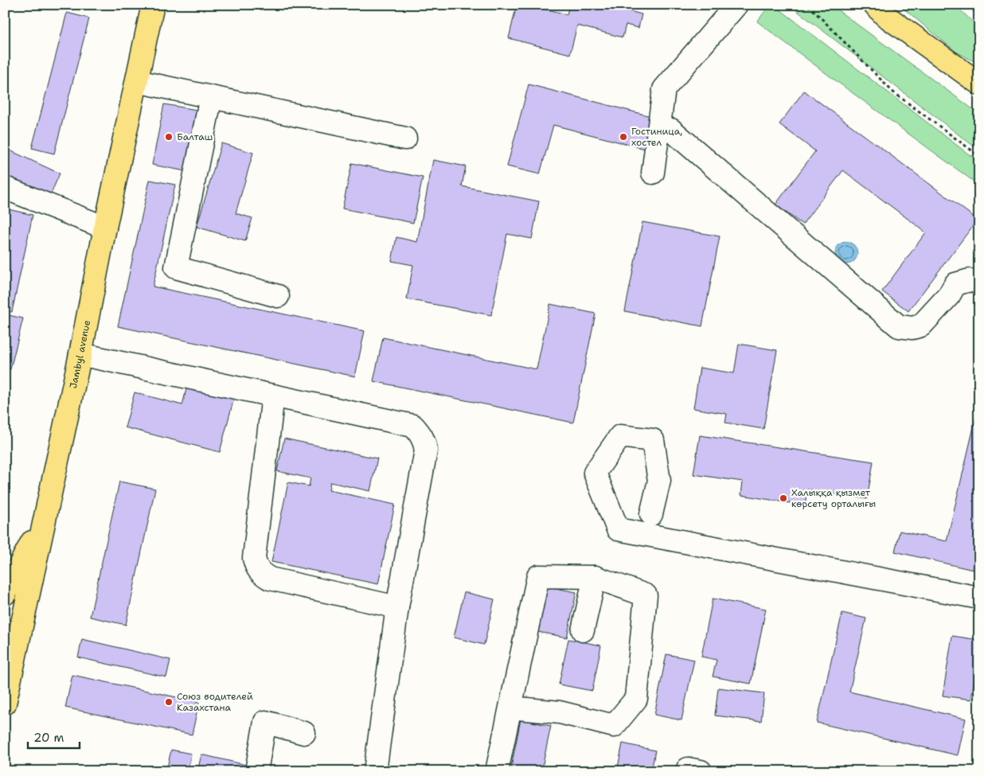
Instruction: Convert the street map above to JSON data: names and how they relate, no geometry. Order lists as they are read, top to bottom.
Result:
{
  "streets": {
    "main road": ["Jambyl avenue"]
  },
  "places": [
    "Балташ",
    "Гостиница, хостел",
    "Халыққа қызмет көрсету орталығы",
    "Союз водителей Казахстана"
  ],
  "scale_bar": "20 m"
}
